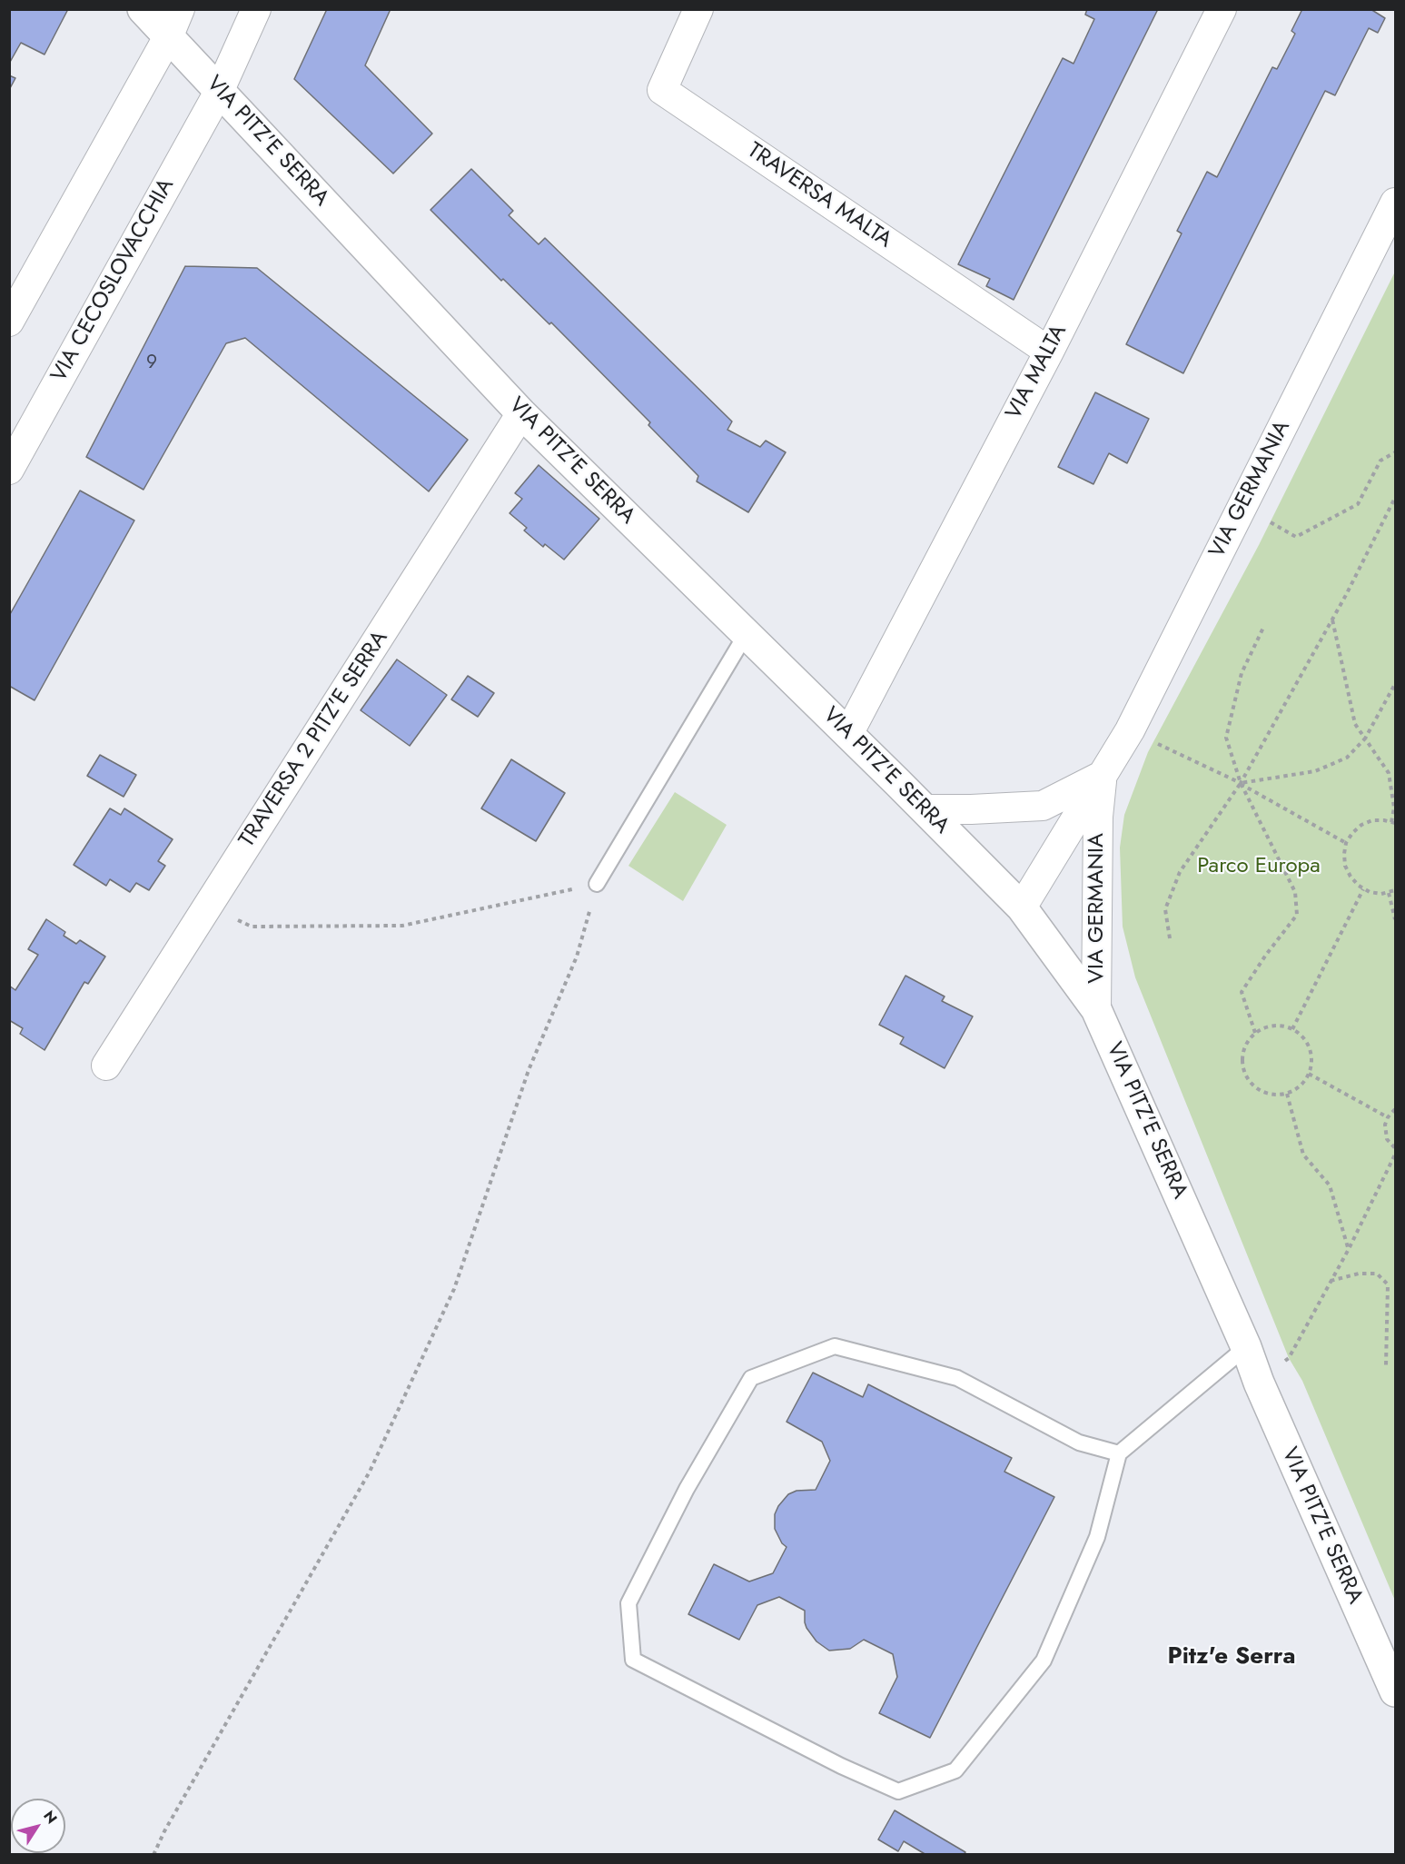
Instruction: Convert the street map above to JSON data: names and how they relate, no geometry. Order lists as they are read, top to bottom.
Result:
{
  "streets": {
    "street": [
      "VIA PITZ'E SERRA",
      "TRAVERSA MALTA",
      "VIA CECOSLOVACCHIA",
      "VIA MALTA",
      "VIA GERMANIA",
      "TRAVERSA 2 PITZ'E SERRA"
    ]
  },
  "crossings": [
    ["VIA PITZ'E SERRA", "VIA CECOSLOVACCHIA"],
    ["VIA PITZ'E SERRA", "VIA MALTA"],
    ["VIA PITZ'E SERRA", "VIA GERMANIA"],
    ["VIA PITZ'E SERRA", "TRAVERSA 2 PITZ'E SERRA"],
    ["TRAVERSA MALTA", "VIA MALTA"]
  ],
  "districts": ["Pitz'e Serra"],
  "parks": ["Parco Europa"],
  "house_numbers": ["9"],
  "north": "top right"
}
